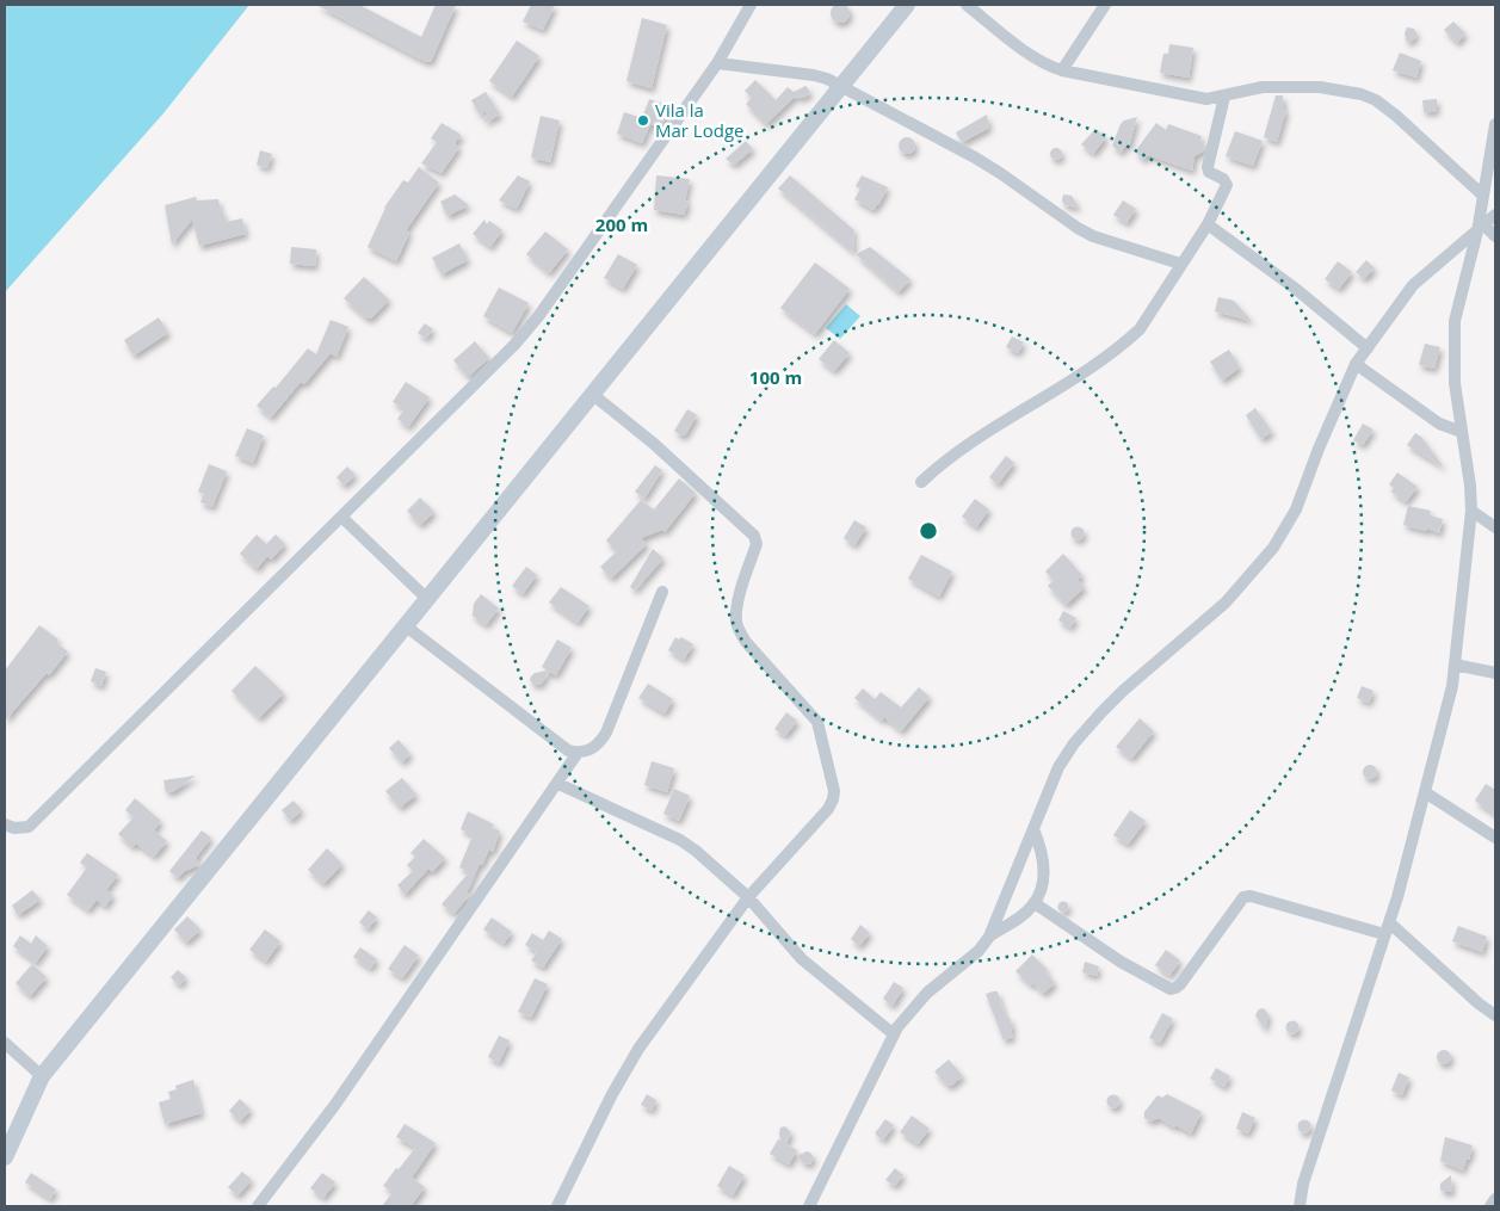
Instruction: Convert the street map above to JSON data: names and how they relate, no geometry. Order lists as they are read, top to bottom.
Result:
{
  "places": ["Vila la Mar Lodge"],
  "rings": ["200 m", "100 m"]
}
